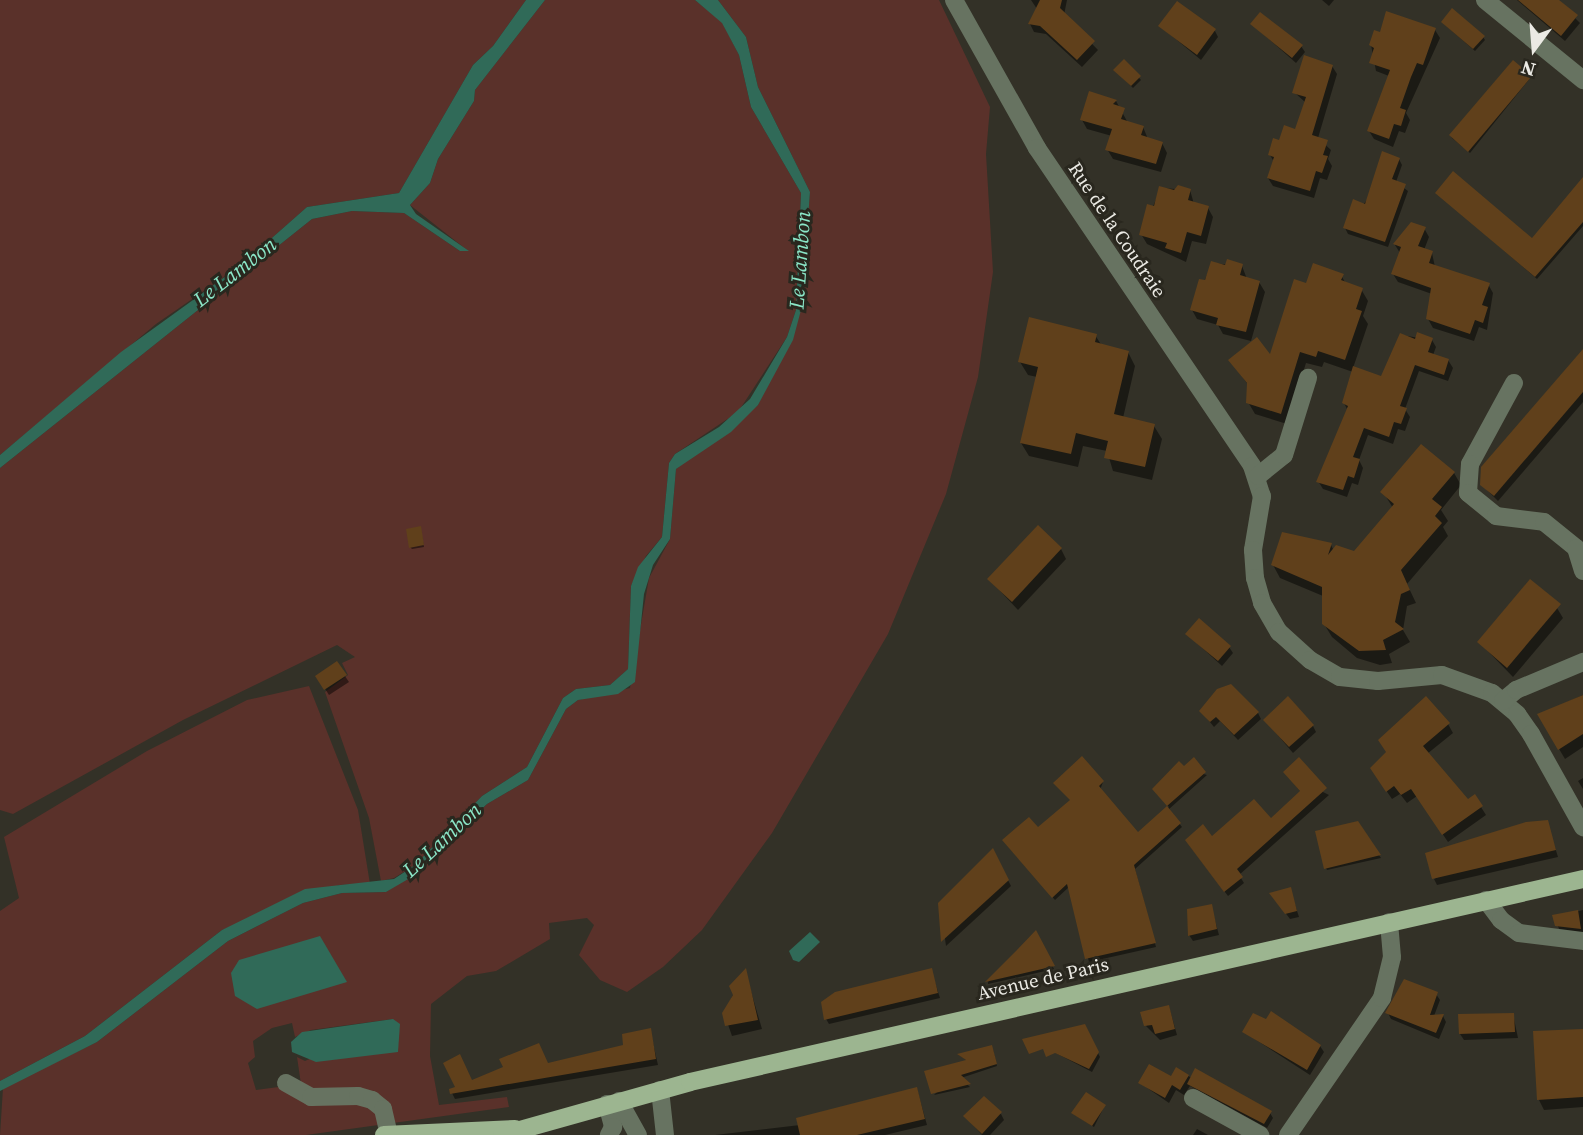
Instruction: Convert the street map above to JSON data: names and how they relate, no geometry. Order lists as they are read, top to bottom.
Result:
{
  "streets": {
    "main road": ["Avenue de Paris"],
    "street": ["Rue de la Coudraie"]
  },
  "water": ["Le Lambon"],
  "north": "bottom"
}
